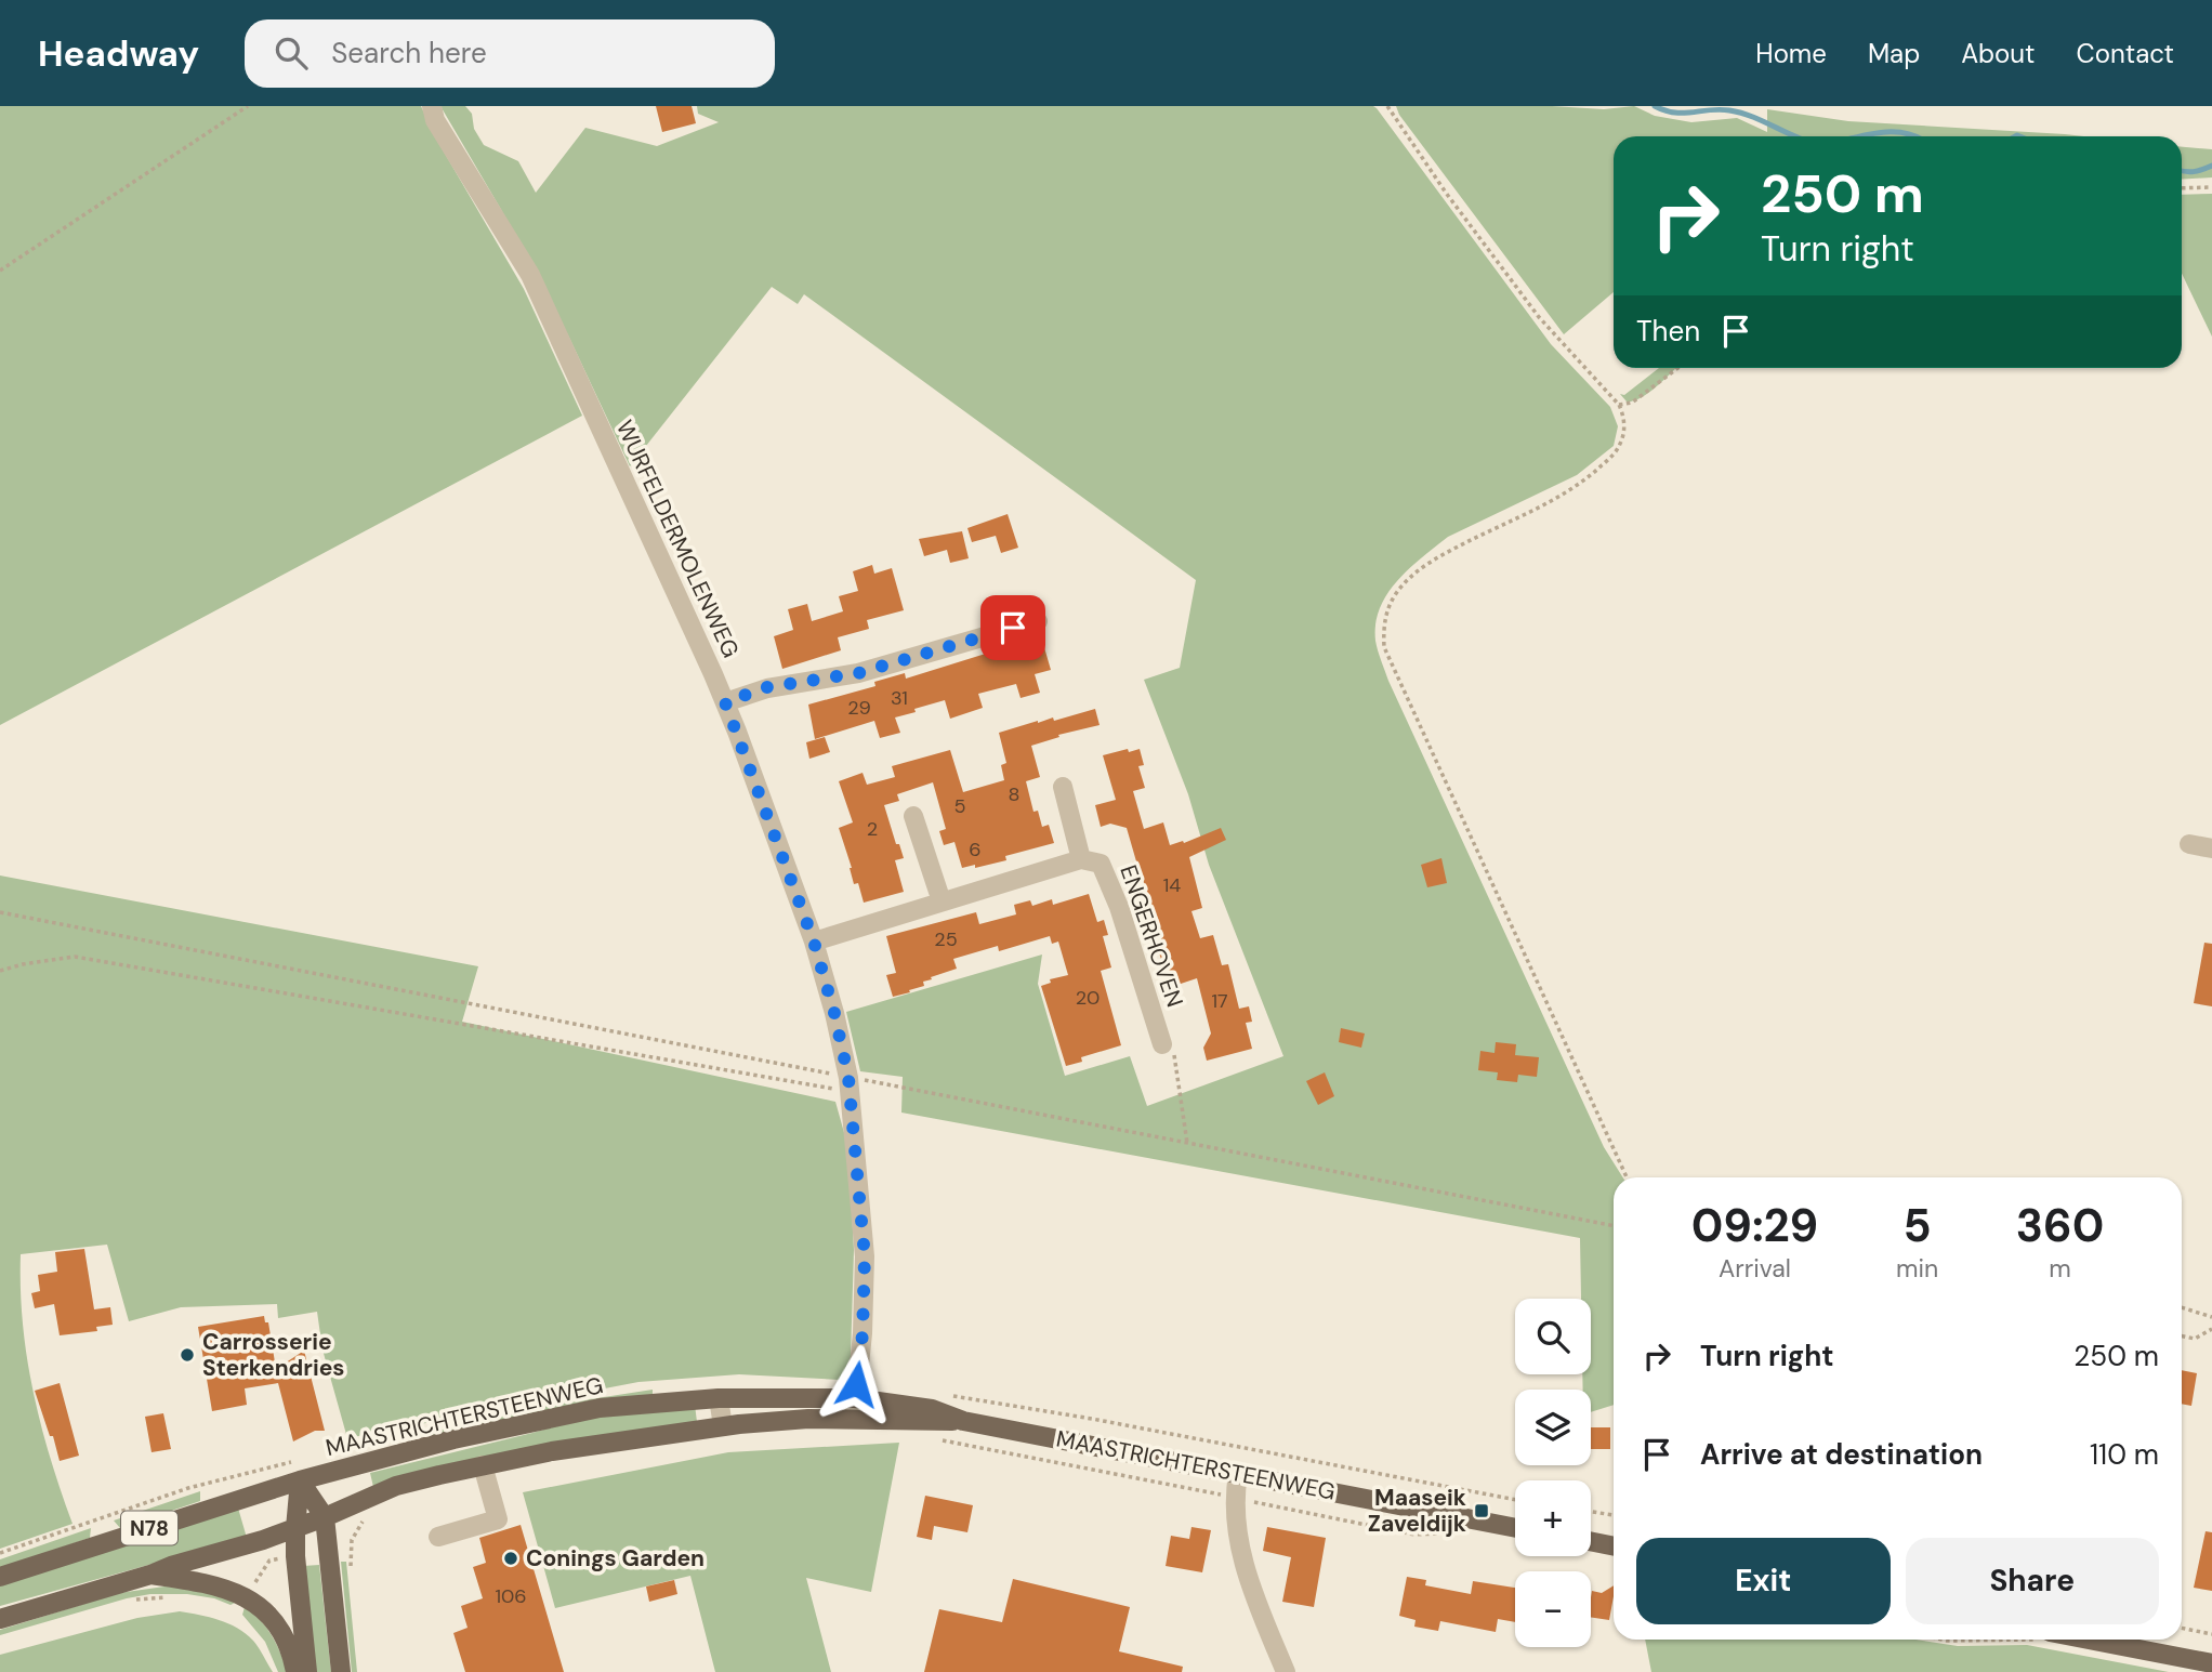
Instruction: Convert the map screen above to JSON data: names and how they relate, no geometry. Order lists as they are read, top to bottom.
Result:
{
  "streets": {
    "main road": ["MAASTRICHTERSTEENWEG", "N78"],
    "street": ["WURFELDERMOLENWEG", "ENGERHOVEN"]
  },
  "crossings": [
    ["WURFELDERMOLENWEG", "MAASTRICHTERSTEENWEG"]
  ],
  "places": {
    "other": ["Carrosserie Sterkendries", "Conings Garden"],
    "transit": ["Maaseik Zaveldijk"]
  },
  "house_numbers": [
    "31",
    "29",
    "8",
    "5",
    "2",
    "6",
    "14",
    "25",
    "20",
    "17",
    "106"
  ],
  "page": {
    "header": "Headway",
    "search": "Search here",
    "nav": [
      "Home",
      "Map",
      "About",
      "Contact"
    ],
    "turn": ["250 m", "Turn right"],
    "then": "Then",
    "eta": [
      "09:29",
      "Arrival",
      "5",
      "min",
      "360",
      "m"
    ],
    "map_buttons": ["+", "−"],
    "list": [
      {
        "name": "Turn right",
        "value": "250 m"
      },
      {
        "name": "Arrive at destination",
        "value": "110 m"
      }
    ],
    "buttons": ["Exit", "Share"]
  }
}
